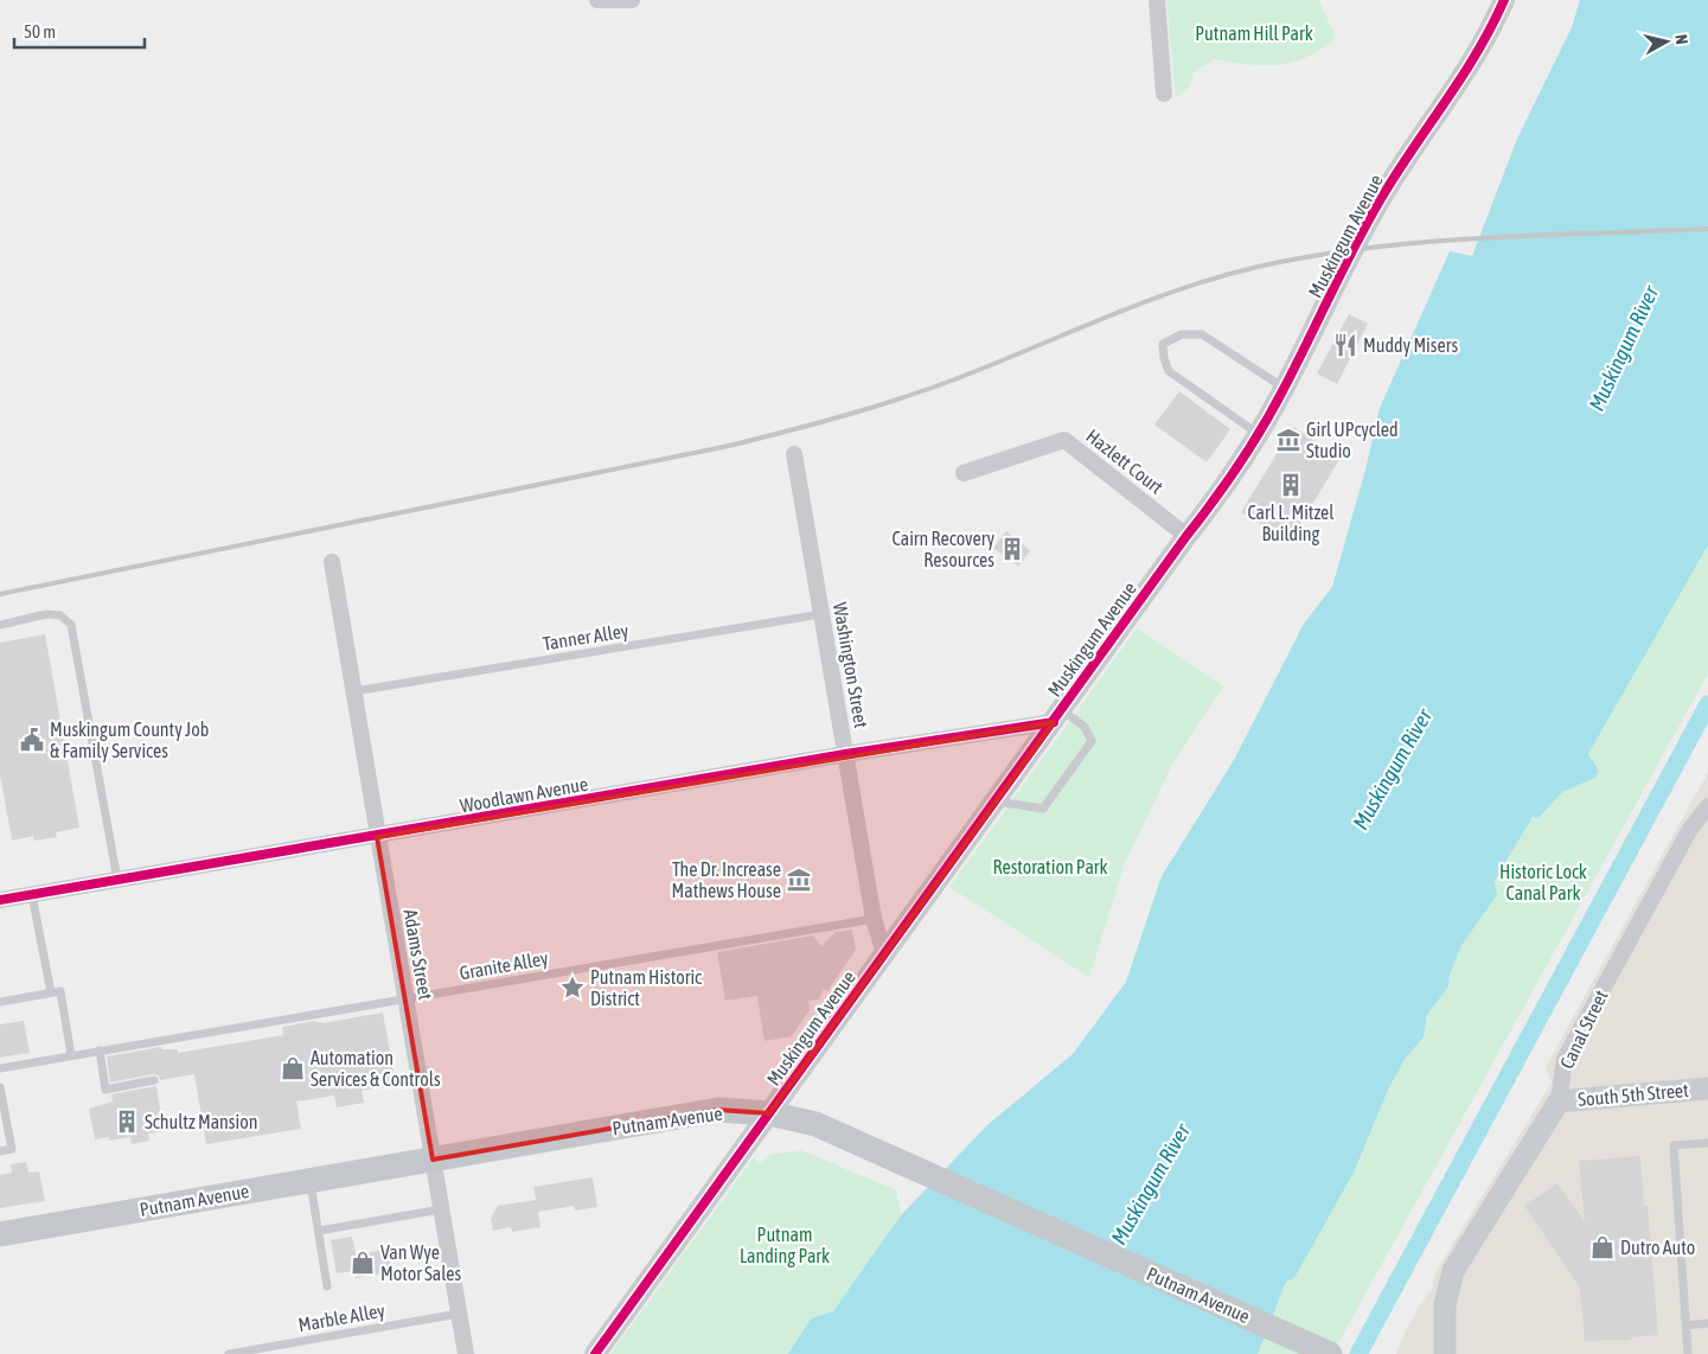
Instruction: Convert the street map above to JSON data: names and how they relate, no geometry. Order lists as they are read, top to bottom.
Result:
{
  "streets": {
    "main road": ["Canal Street", "South 5th Street", "Putnam Avenue"],
    "street": [
      "Muskingum Avenue",
      "Hazlett Court",
      "Washington Street",
      "Woodlawn Avenue",
      "Adams Street"
    ],
    "lane": ["Tanner Alley", "Granite Alley", "Marble Alley"]
  },
  "crossings": [
    ["Muskingum Avenue", "Hazlett Court"],
    ["Muskingum Avenue", "Washington Street"],
    ["Muskingum Avenue", "Woodlawn Avenue"],
    ["Muskingum Avenue", "Putnam Avenue"],
    ["Tanner Alley", "Washington Street"],
    ["Tanner Alley", "Adams Street"],
    ["Washington Street", "Woodlawn Avenue"],
    ["Washington Street", "Granite Alley"],
    ["Woodlawn Avenue", "Adams Street"],
    ["Adams Street", "Granite Alley"],
    ["Adams Street", "Putnam Avenue"],
    ["Adams Street", "Marble Alley"],
    ["Canal Street", "South 5th Street"]
  ],
  "water": ["Muskingum River"],
  "parks": [
    "Putnam Hill Park",
    "Restoration Park",
    "Historic Lock Canal Park",
    "Putnam Landing Park"
  ],
  "places": {
    "restaurant": ["Muddy Misers"],
    "museum": ["Girl UPcycled Studio", "The Dr. Increase Mathews House"],
    "building": ["Carl L. Mitzel Building", "Cairn Recovery Resources", "Schultz Mansion"],
    "public building": ["Muskingum County Job & Family Services"],
    "place": ["Putnam Historic District"],
    "shop": ["Automation Services & Controls", "Dutro Auto", "Van Wye Motor Sales"]
  },
  "scale_bar": "50 m",
  "north": "right"
}
